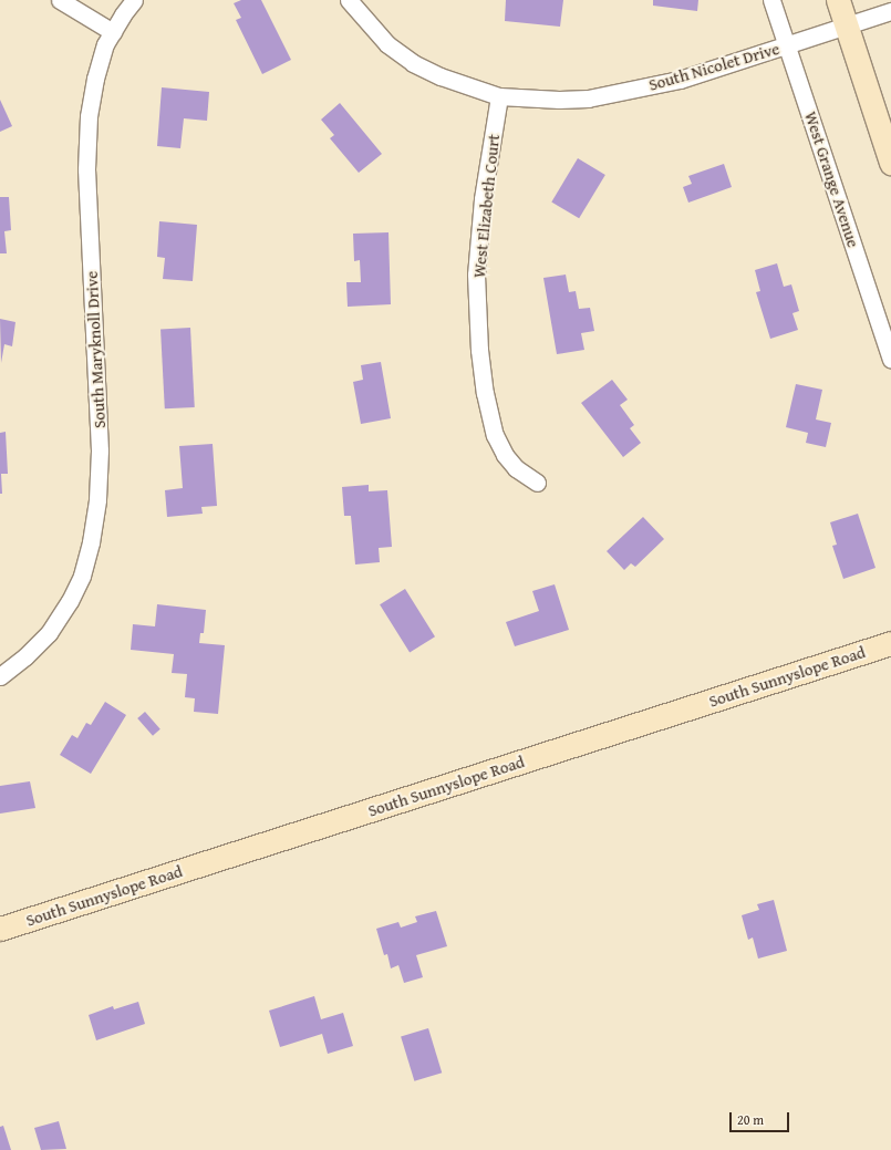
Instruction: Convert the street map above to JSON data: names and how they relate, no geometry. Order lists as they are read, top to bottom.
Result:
{
  "streets": {
    "street": [
      "South Nicolet Drive",
      "West Grange Avenue",
      "West Elizabeth Court",
      "South Maryknoll Drive",
      "South Sunnyslope Road"
    ]
  },
  "crossings": [
    ["South Nicolet Drive", "West Grange Avenue"],
    ["South Nicolet Drive", "West Elizabeth Court"]
  ],
  "scale_bar": "20 m"
}
